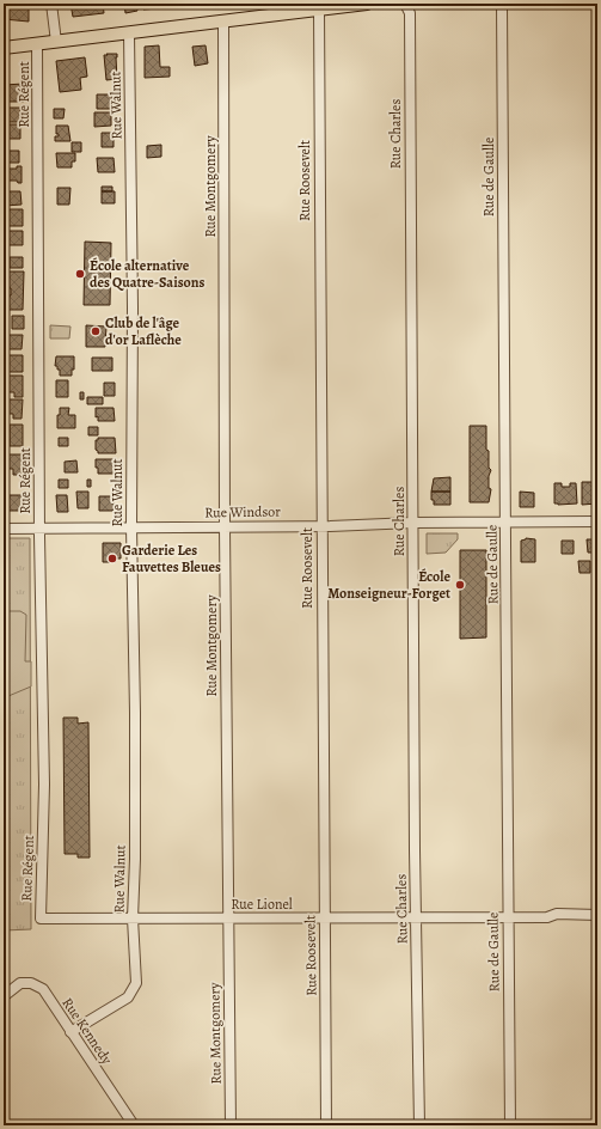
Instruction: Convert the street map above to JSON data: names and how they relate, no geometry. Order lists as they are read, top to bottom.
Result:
{
  "streets": {
    "street": [
      "Rue Régent",
      "Rue Walnut",
      "Rue Charles",
      "Rue de Gaulle",
      "Rue Roosevelt",
      "Rue Montgomery",
      "Rue Windsor",
      "Rue Lionel",
      "Rue Kennedy"
    ]
  },
  "crossings": [
    ["Rue Régent", "Rue Windsor"],
    ["Rue Régent", "Rue Lionel"],
    ["Rue Walnut", "Rue Windsor"],
    ["Rue Walnut", "Rue Lionel"],
    ["Rue Walnut", "Rue Kennedy"],
    ["Rue Charles", "Rue Windsor"],
    ["Rue Charles", "Rue Lionel"],
    ["Rue de Gaulle", "Rue Windsor"],
    ["Rue de Gaulle", "Rue Lionel"],
    ["Rue Roosevelt", "Rue Windsor"],
    ["Rue Roosevelt", "Rue Lionel"],
    ["Rue Montgomery", "Rue Windsor"],
    ["Rue Montgomery", "Rue Lionel"]
  ],
  "places": [
    "École alternative des Quatre-Saisons",
    "Club de l'âge d'or Laflèche",
    "Garderie Les Fauvettes Bleues",
    "École Monseigneur-Forget"
  ]
}
